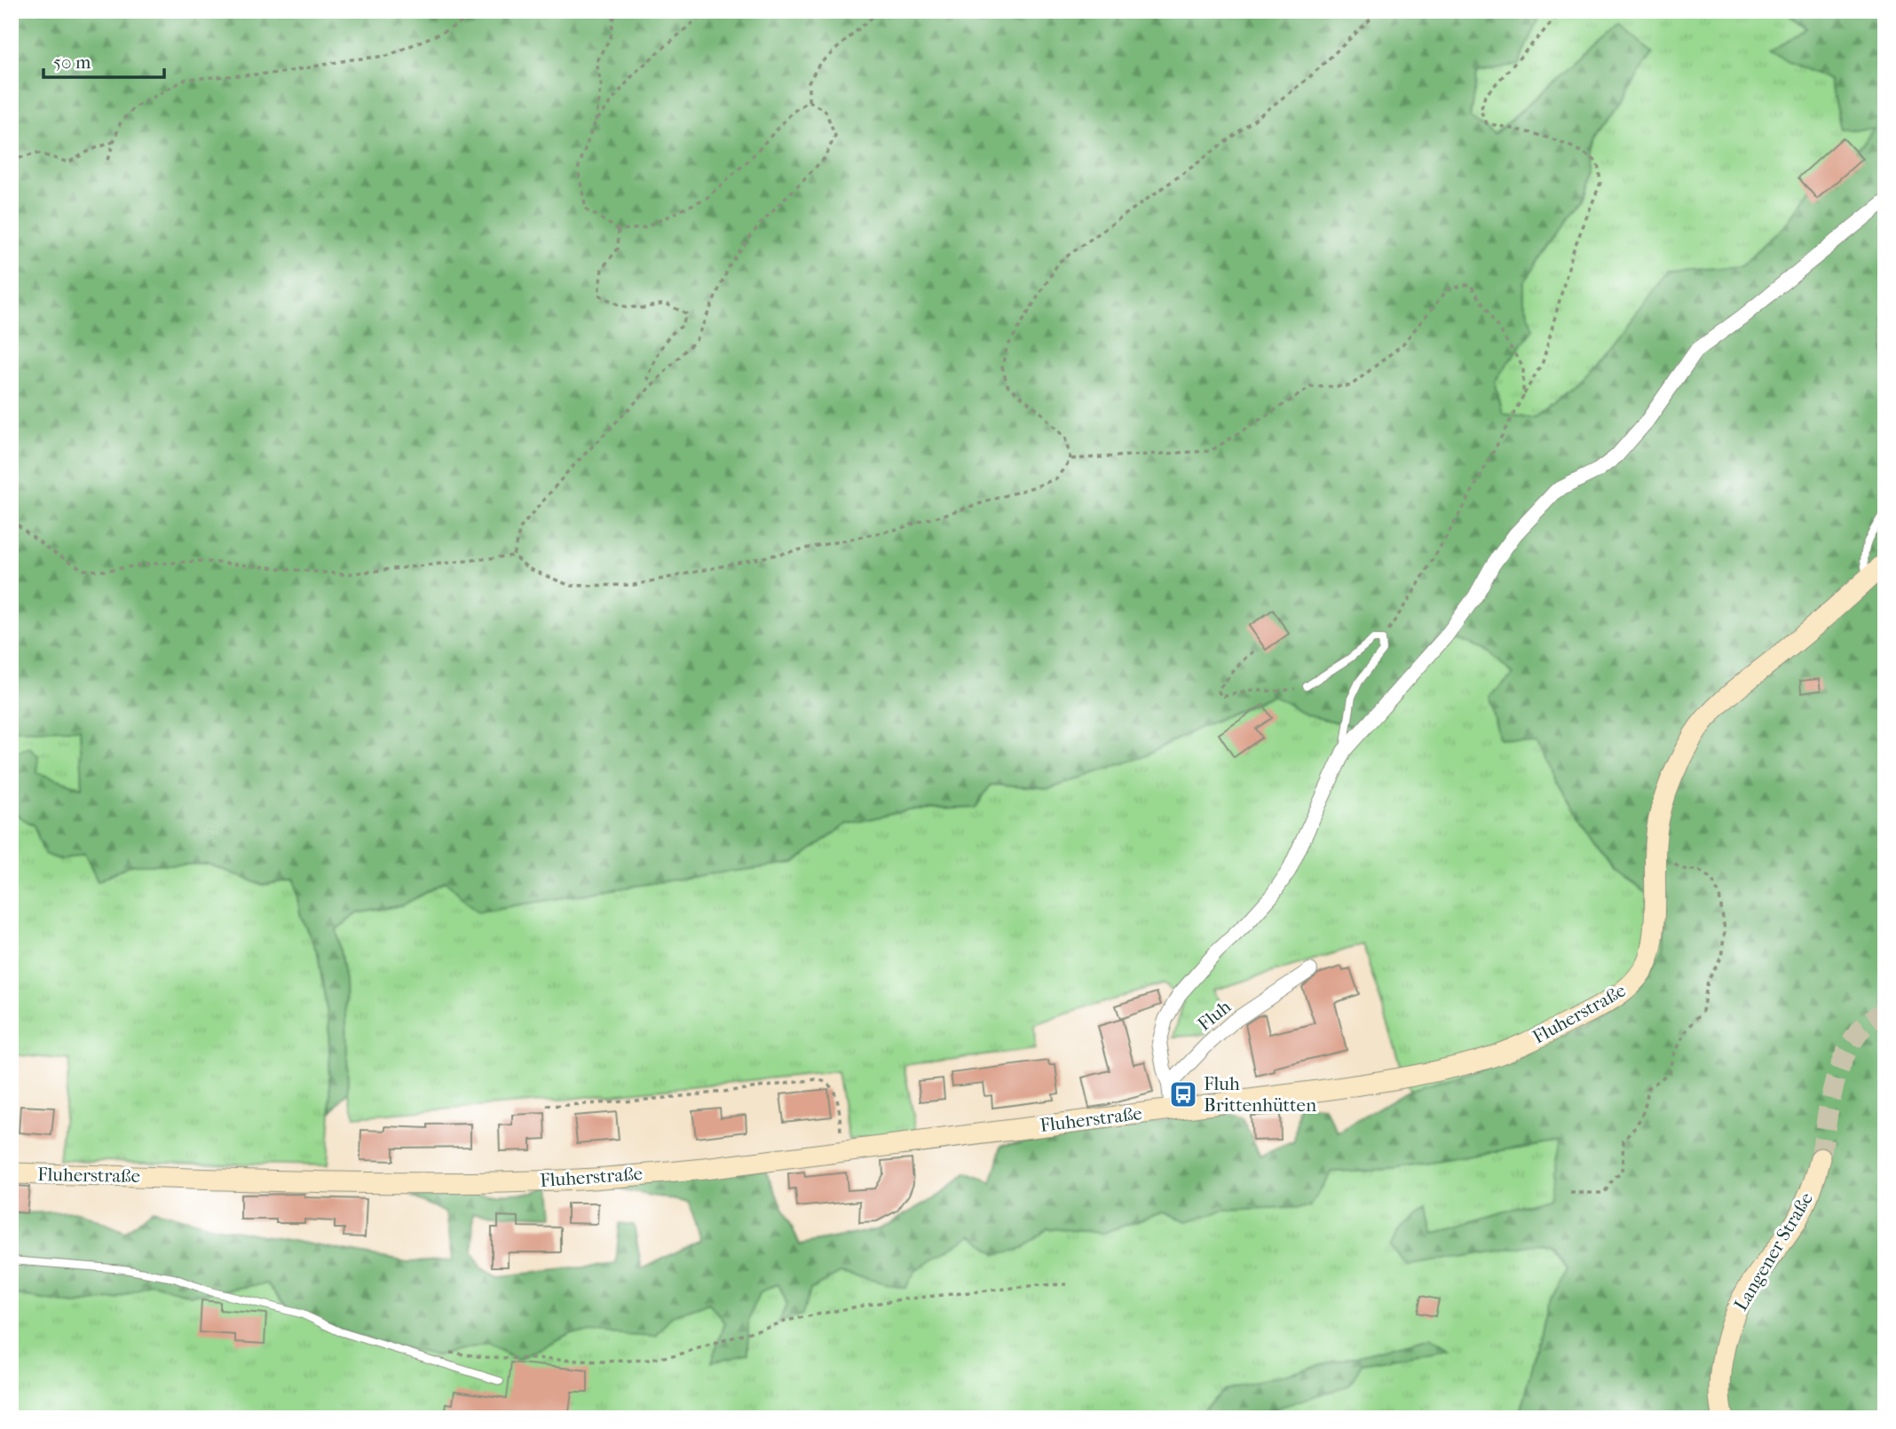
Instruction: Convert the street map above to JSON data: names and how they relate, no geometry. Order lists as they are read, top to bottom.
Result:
{
  "streets": {
    "street": ["Fluherstraße", "Fluh", "Langener Straße"]
  },
  "places": {
    "bus stop": ["Fluh Brittenhütten"]
  },
  "scale_bar": "50 m"
}
